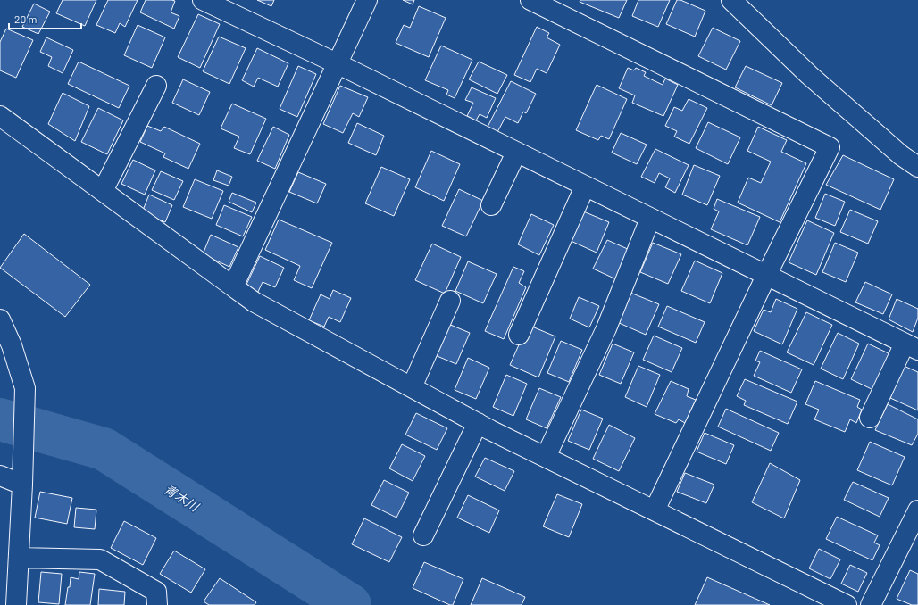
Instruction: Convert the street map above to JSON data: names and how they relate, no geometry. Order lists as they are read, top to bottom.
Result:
{
  "water": ["青木川"],
  "scale_bar": "20 m"
}
